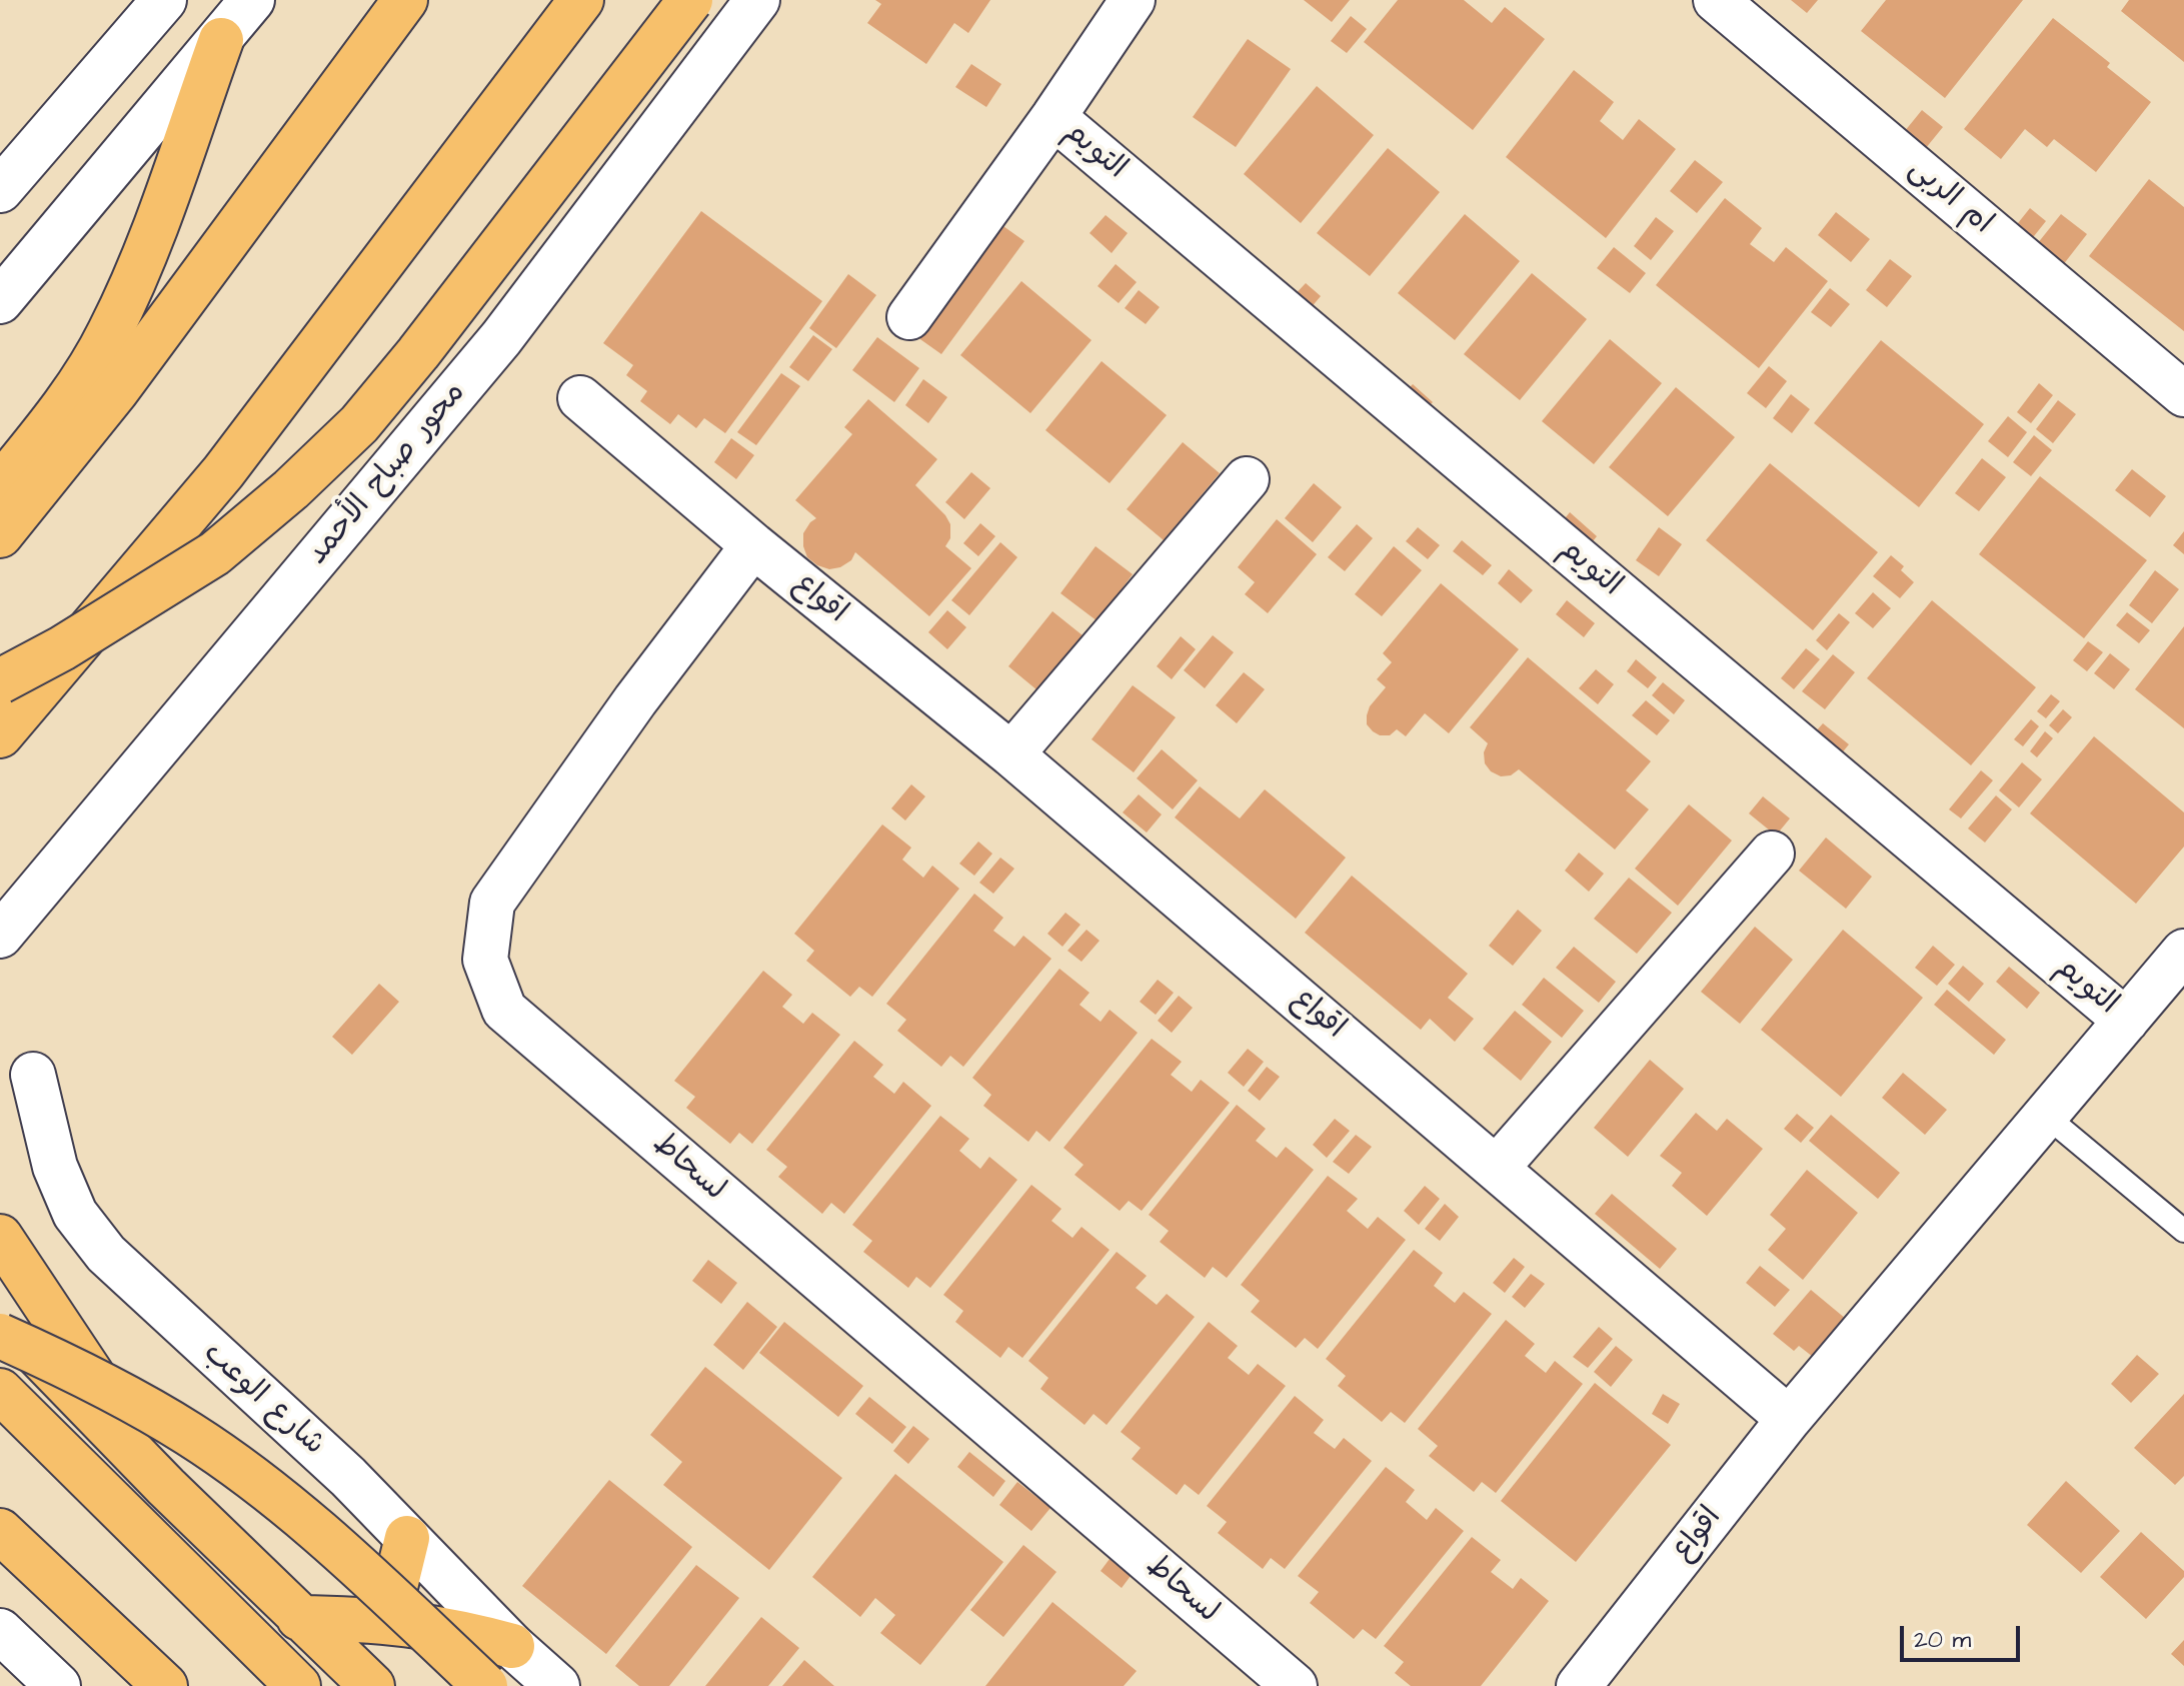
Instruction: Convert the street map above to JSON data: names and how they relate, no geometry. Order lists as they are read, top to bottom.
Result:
{
  "streets": {
    "street": [
      "التويم",
      "ام الربى",
      "محور صباح الأحمد",
      "اقواع",
      "لسحاط",
      "شارع الوعب"
    ]
  },
  "crossings": [
    ["التويم", "اقواع"],
    ["اقواع", "لسحاط"]
  ],
  "scale_bar": "20 m"
}
